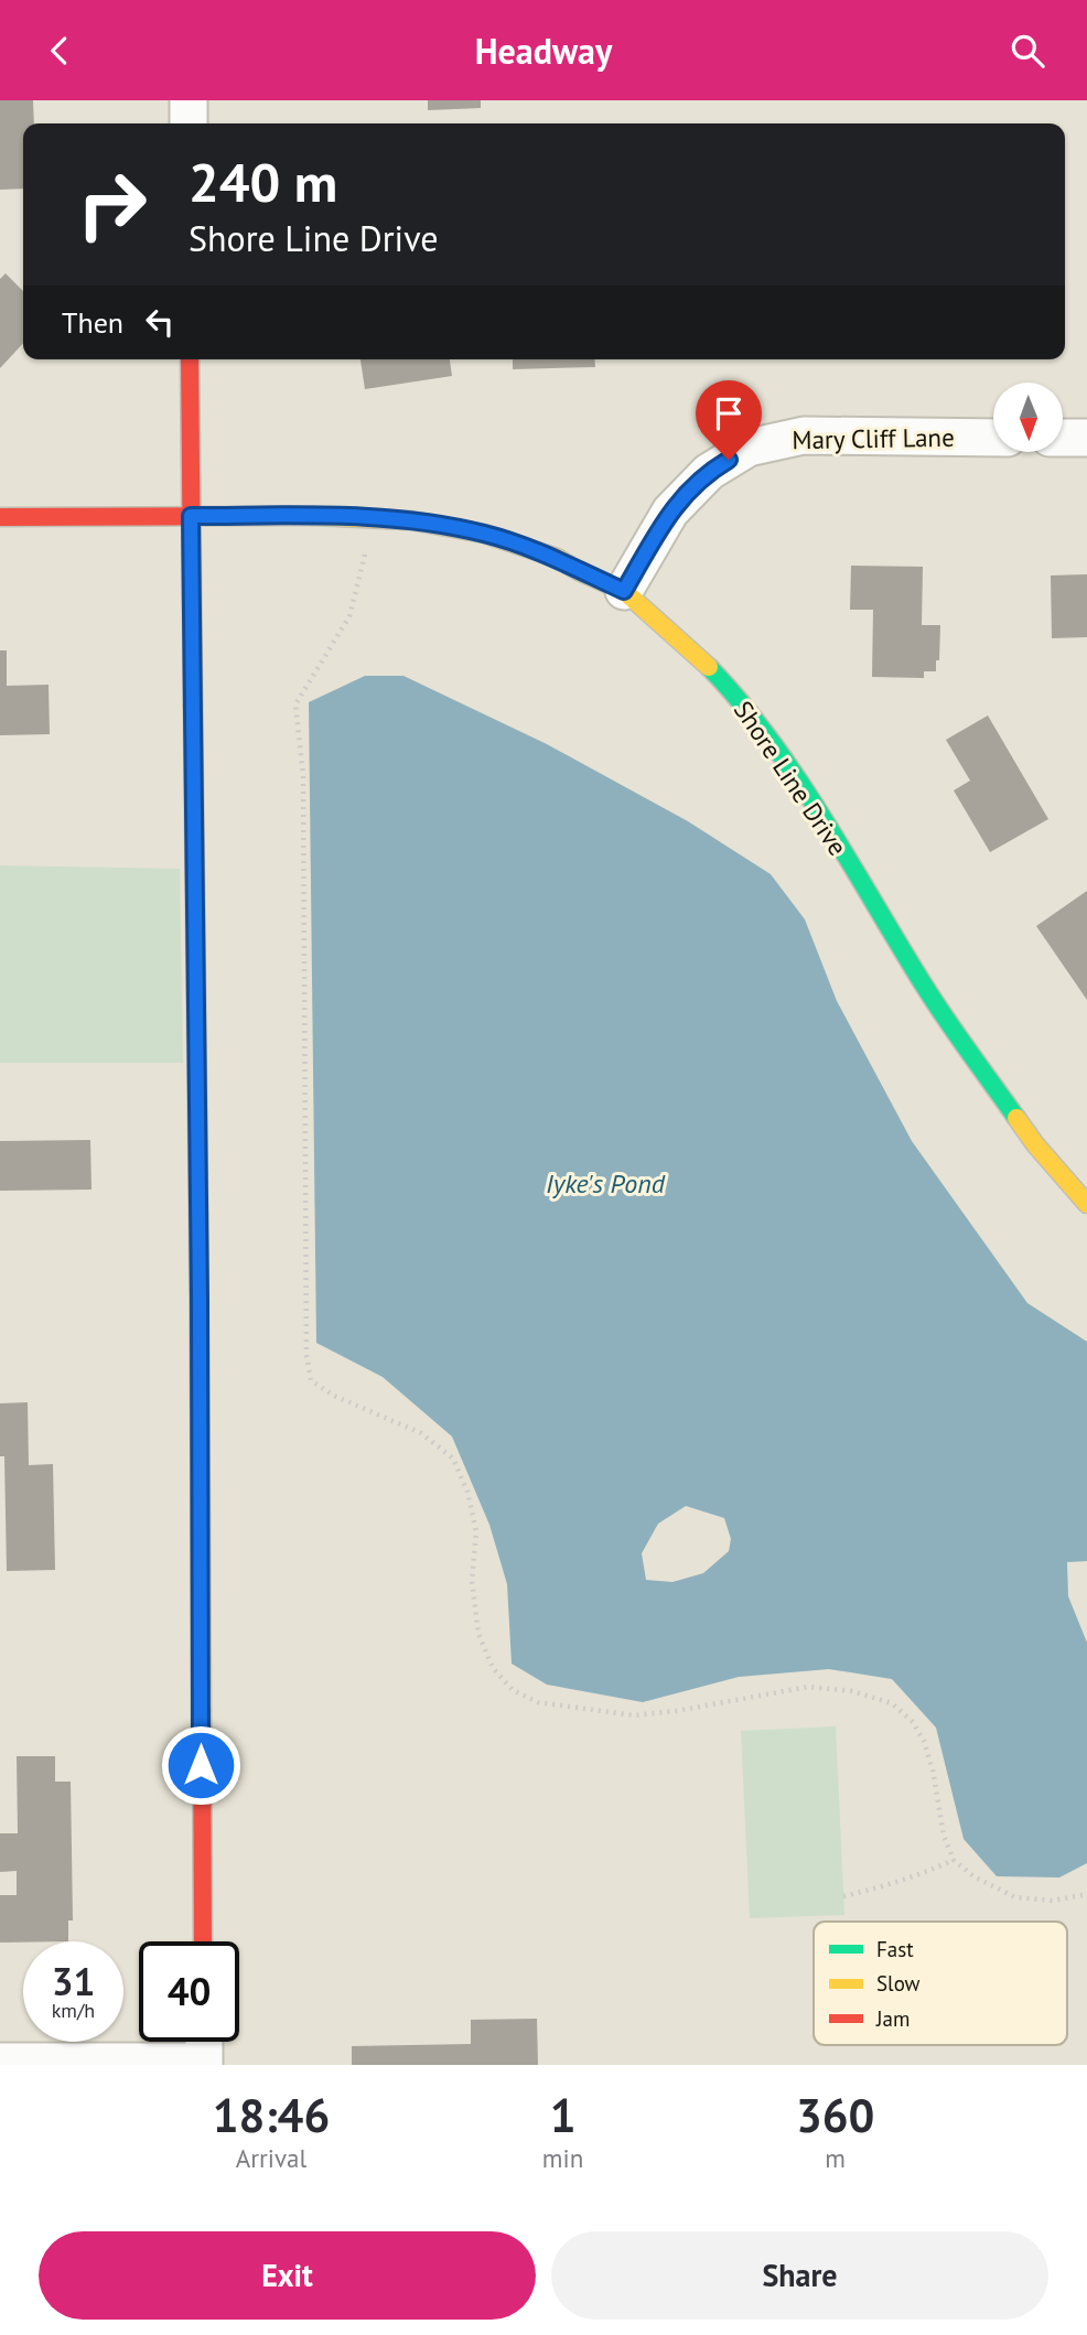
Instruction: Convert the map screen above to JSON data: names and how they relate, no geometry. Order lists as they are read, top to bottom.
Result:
{
  "streets": {
    "street": ["Mary Cliff Lane", "Shore Line Drive"]
  },
  "crossings": [
    ["Mary Cliff Lane", "Shore Line Drive"]
  ],
  "water": ["Iyke's Pond"],
  "legend": ["Fast", "Slow", "Jam"],
  "north": "bottom",
  "page": {
    "header": "Headway",
    "turn": ["240 m", "Shore Line Drive"],
    "then": "Then",
    "speed": "31 km/h",
    "limit": "40",
    "eta": [
      "18:46",
      "Arrival",
      "1",
      "min",
      "360",
      "m"
    ],
    "buttons": ["Exit", "Share"]
  }
}
